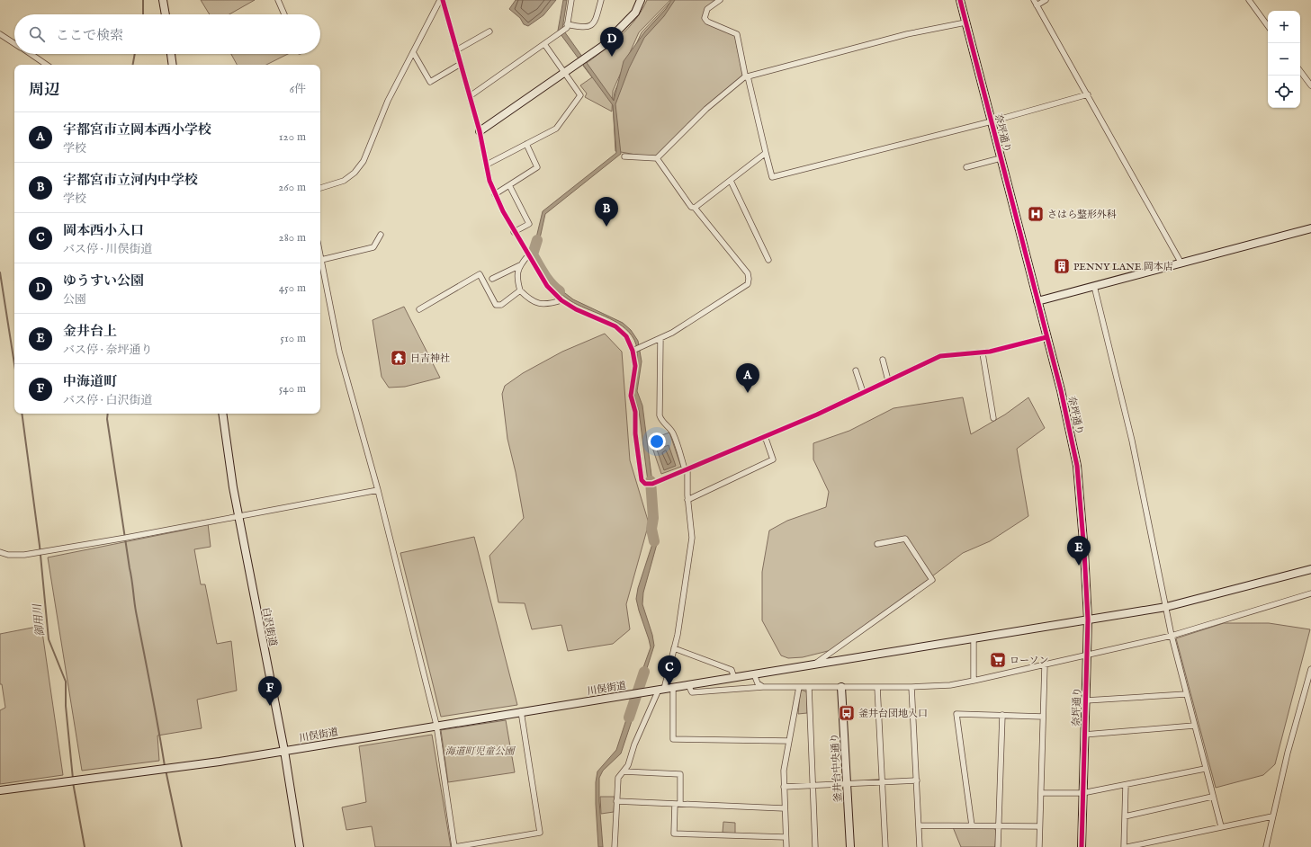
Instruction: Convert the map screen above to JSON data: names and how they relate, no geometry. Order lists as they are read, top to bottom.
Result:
{
  "streets": {
    "main road": [
      "奈坪通り",
      "白沢街道",
      "川俣街道",
      "釜井台中央通り"
    ]
  },
  "crossings": [
    ["奈坪通り", "川俣街道"],
    ["白沢街道", "川俣街道"]
  ],
  "water": ["御用川"],
  "parks": ["海道町児童公園"],
  "places": {
    "hospital": ["さはら整形外科"],
    "building": ["PENNY LANE 岡本店"],
    "temple": ["日吉神社"],
    "supermarket": ["ローソン"],
    "bus stop": ["釜井台団地入口"]
  },
  "page": {
    "map_buttons": ["+", "−"],
    "search": "ここで検索",
    "pins": [
      "D",
      "B",
      "A",
      "E",
      "C",
      "F"
    ],
    "heading": ["周辺", "6件"],
    "list": [
      {
        "mark": "A",
        "name": "宇都宮市立岡本西小学校",
        "note": "学校",
        "value": "120 m"
      },
      {
        "mark": "B",
        "name": "宇都宮市立河内中学校",
        "note": "学校",
        "value": "260 m"
      },
      {
        "mark": "C",
        "name": "岡本西小入口",
        "note": "バス停 · 川俣街道",
        "value": "280 m"
      },
      {
        "mark": "D",
        "name": "ゆうすい公園",
        "note": "公園",
        "value": "450 m"
      },
      {
        "mark": "E",
        "name": "金井台上",
        "note": "バス停 · 奈坪通り",
        "value": "510 m"
      },
      {
        "mark": "F",
        "name": "中海道町",
        "note": "バス停 · 白沢街道",
        "value": "540 m"
      }
    ]
  }
}
